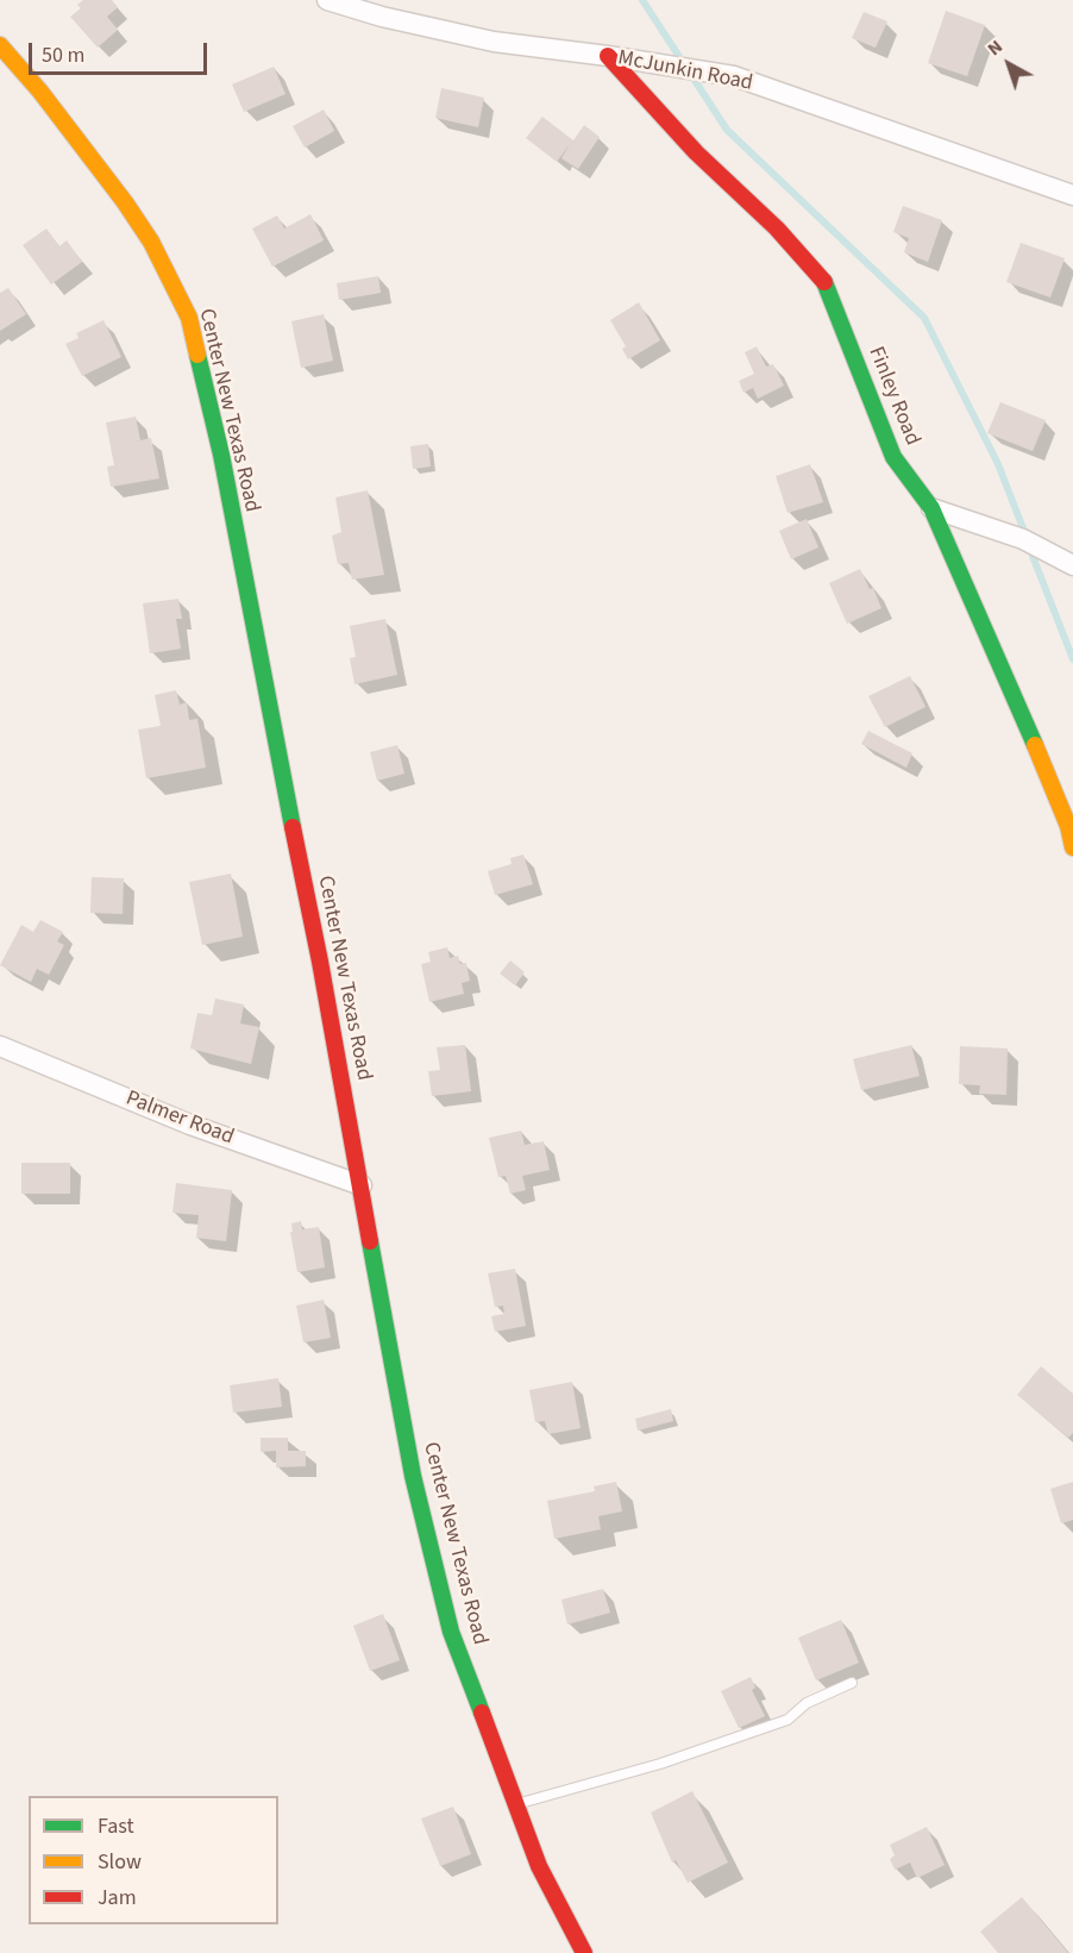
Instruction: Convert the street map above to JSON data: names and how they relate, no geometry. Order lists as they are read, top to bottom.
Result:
{
  "streets": {
    "street": [
      "McJunkin Road",
      "Finley Road",
      "Center New Texas Road",
      "Palmer Road"
    ]
  },
  "crossings": [
    ["McJunkin Road", "Finley Road"],
    ["Center New Texas Road", "Palmer Road"]
  ],
  "legend": ["Fast", "Slow", "Jam"],
  "scale_bar": "50 m",
  "north": "top left"
}
